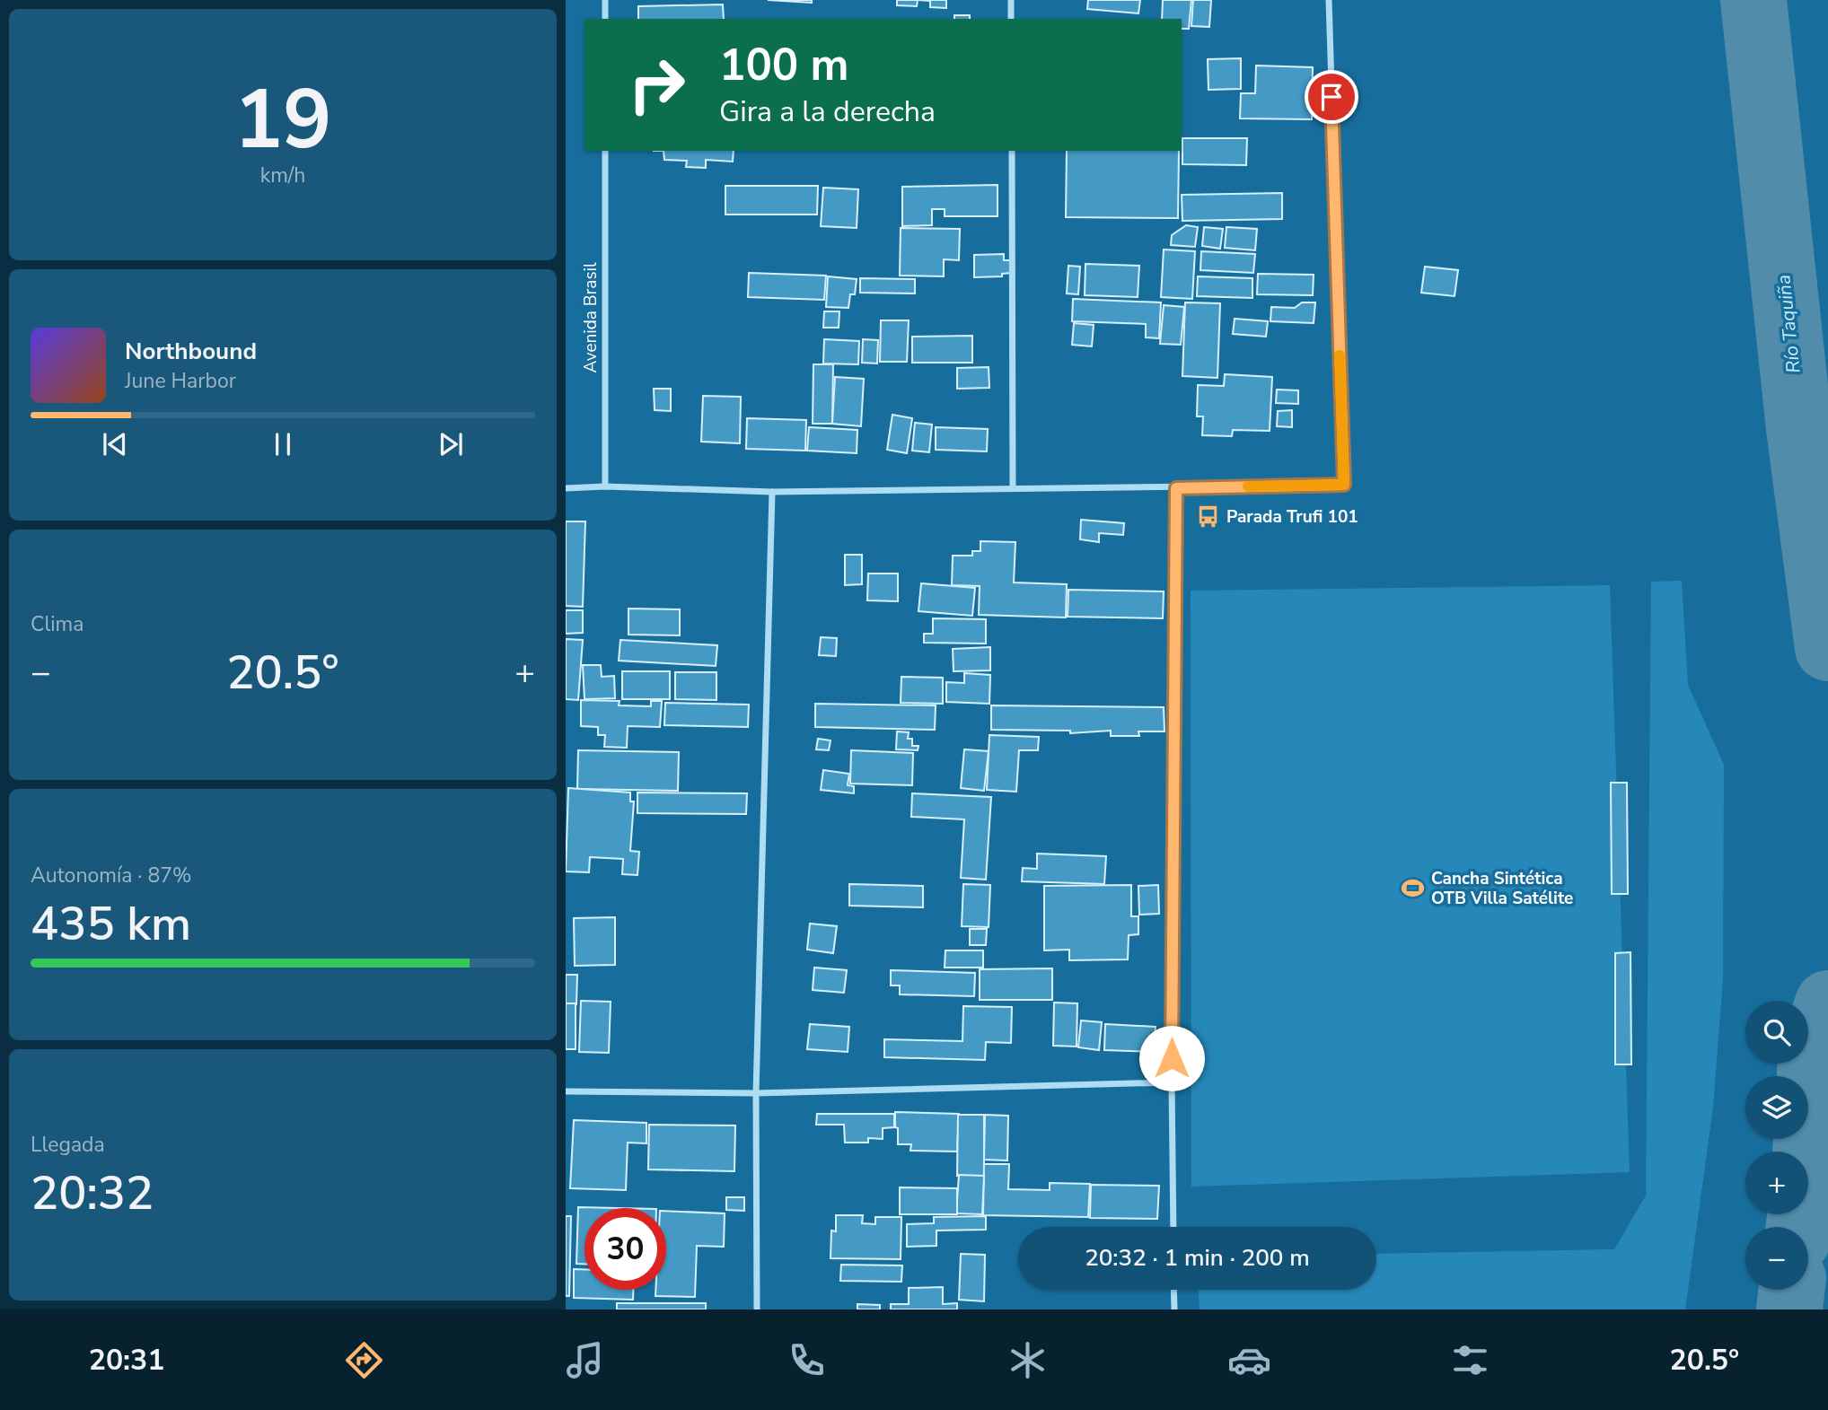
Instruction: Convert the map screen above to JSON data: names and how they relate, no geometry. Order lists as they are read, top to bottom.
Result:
{
  "streets": {
    "street": ["Avenida Brasil"]
  },
  "water": ["Río Taquiña"],
  "places": {
    "bus stop": ["Parada Trufi 101"],
    "sports": ["Cancha Sintética OTB Villa Satélite"]
  },
  "page": {
    "tile": [
      ["19", "km/h"],
      "Clima",
      ["Autonomía · 87%", "435 km"],
      ["Llegada", "20:32"]
    ],
    "turn": ["100 m", "Gira a la derecha"],
    "song": ["Northbound", "June Harbor"],
    "heat": ["−", "20.5°", "+"],
    "map_buttons": ["+", "−"],
    "limit": "30",
    "trip": "20:32 · 1 min · 200 m",
    "tabs": ["20:31", "20.5°"]
  }
}
